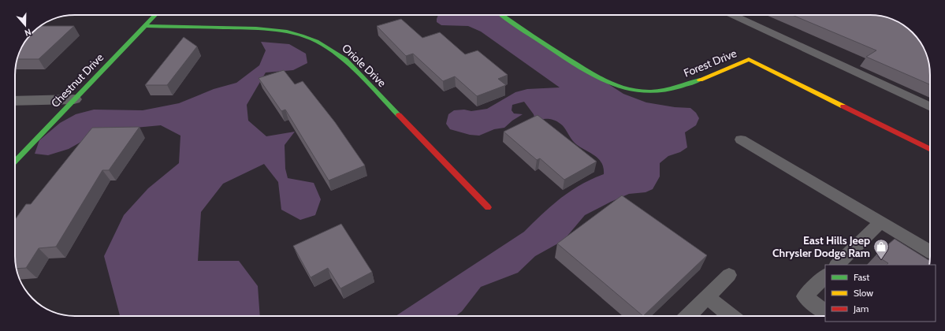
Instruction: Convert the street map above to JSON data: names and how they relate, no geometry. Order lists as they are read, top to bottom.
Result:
{
  "streets": {
    "street": ["Forest Drive", "Oriole Drive", "Chestnut Drive"]
  },
  "crossings": [
    ["Oriole Drive", "Chestnut Drive"]
  ],
  "places": {
    "shop": ["East Hills Jeep Chrysler Dodge Ram"]
  },
  "legend": ["Fast", "Slow", "Jam"],
  "north": "bottom"
}
